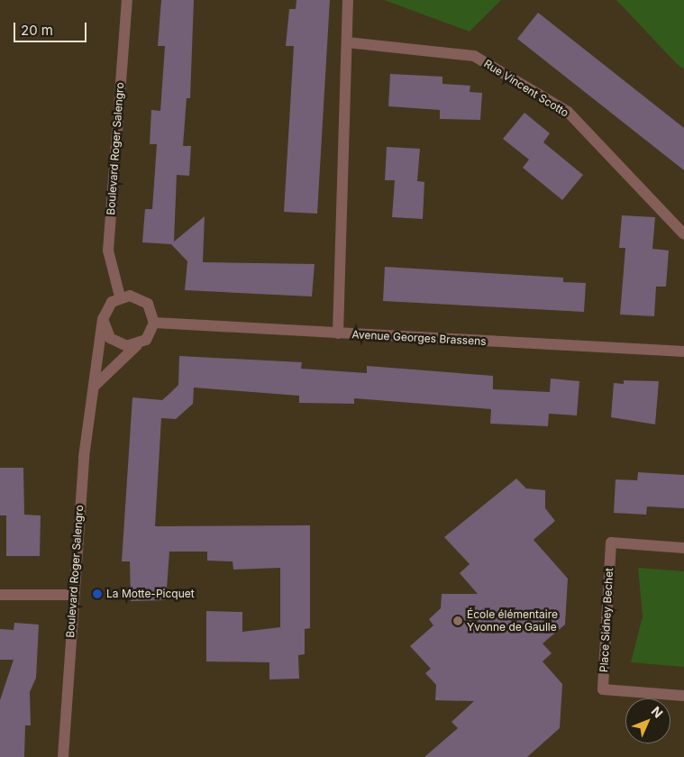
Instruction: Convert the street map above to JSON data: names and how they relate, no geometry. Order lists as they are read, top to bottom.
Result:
{
  "streets": {
    "street": [
      "Rue Vincent Scotto",
      "Boulevard Roger Salengro",
      "Avenue Georges Brassens",
      "Place Sidney Bechet"
    ]
  },
  "crossings": [
    ["Boulevard Roger Salengro", "Avenue Georges Brassens"]
  ],
  "places": ["La Motte-Picquet", "École élémentaire Yvonne de Gaulle"],
  "scale_bar": "20 m",
  "north": "top right"
}
